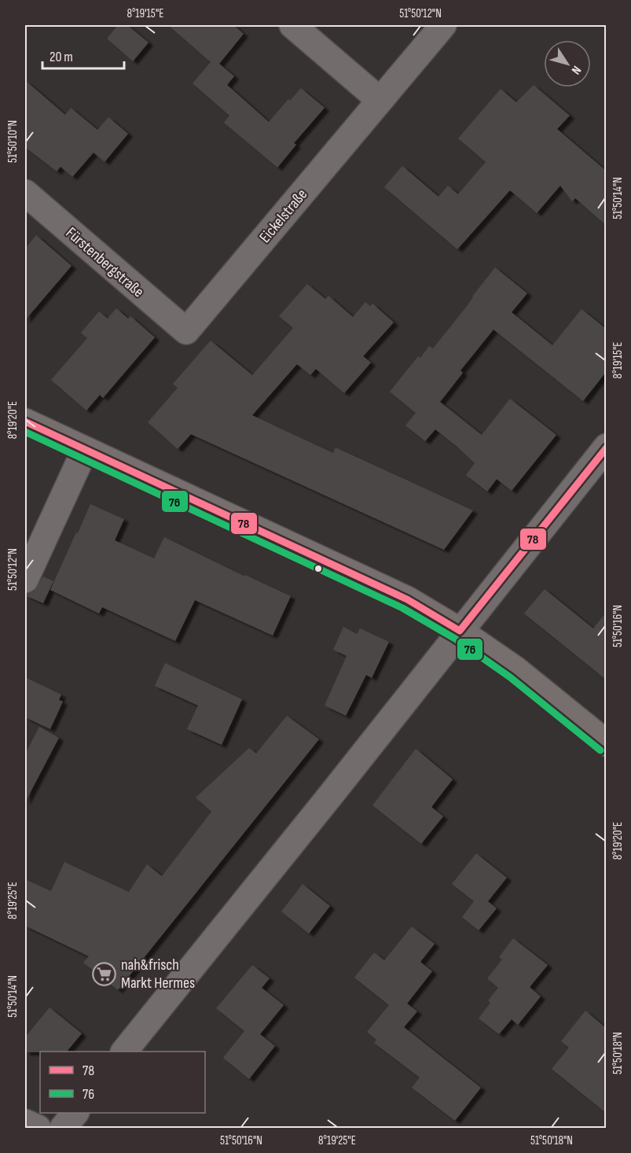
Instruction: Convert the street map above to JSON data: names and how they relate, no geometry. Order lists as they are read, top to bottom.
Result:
{
  "streets": {
    "street": ["Eickelstraße", "Fürstenbergstraße"]
  },
  "crossings": [
    ["Eickelstraße", "Fürstenbergstraße"]
  ],
  "places": {
    "supermarket": ["nah&frisch Markt Hermes"]
  },
  "lines": ["transit line 78", "transit line 76"],
  "legend": ["78", "76"],
  "scale_bar": "20 m",
  "north": "bottom right",
  "coordinates": [
    "8°19'15\"E",
    "51°50'12\"N",
    "51°50'10\"N",
    "51°50'14\"N",
    "8°19'20\"E",
    "51°50'16\"N",
    "8°19'25\"E",
    "51°50'18\"N"
  ]
}
